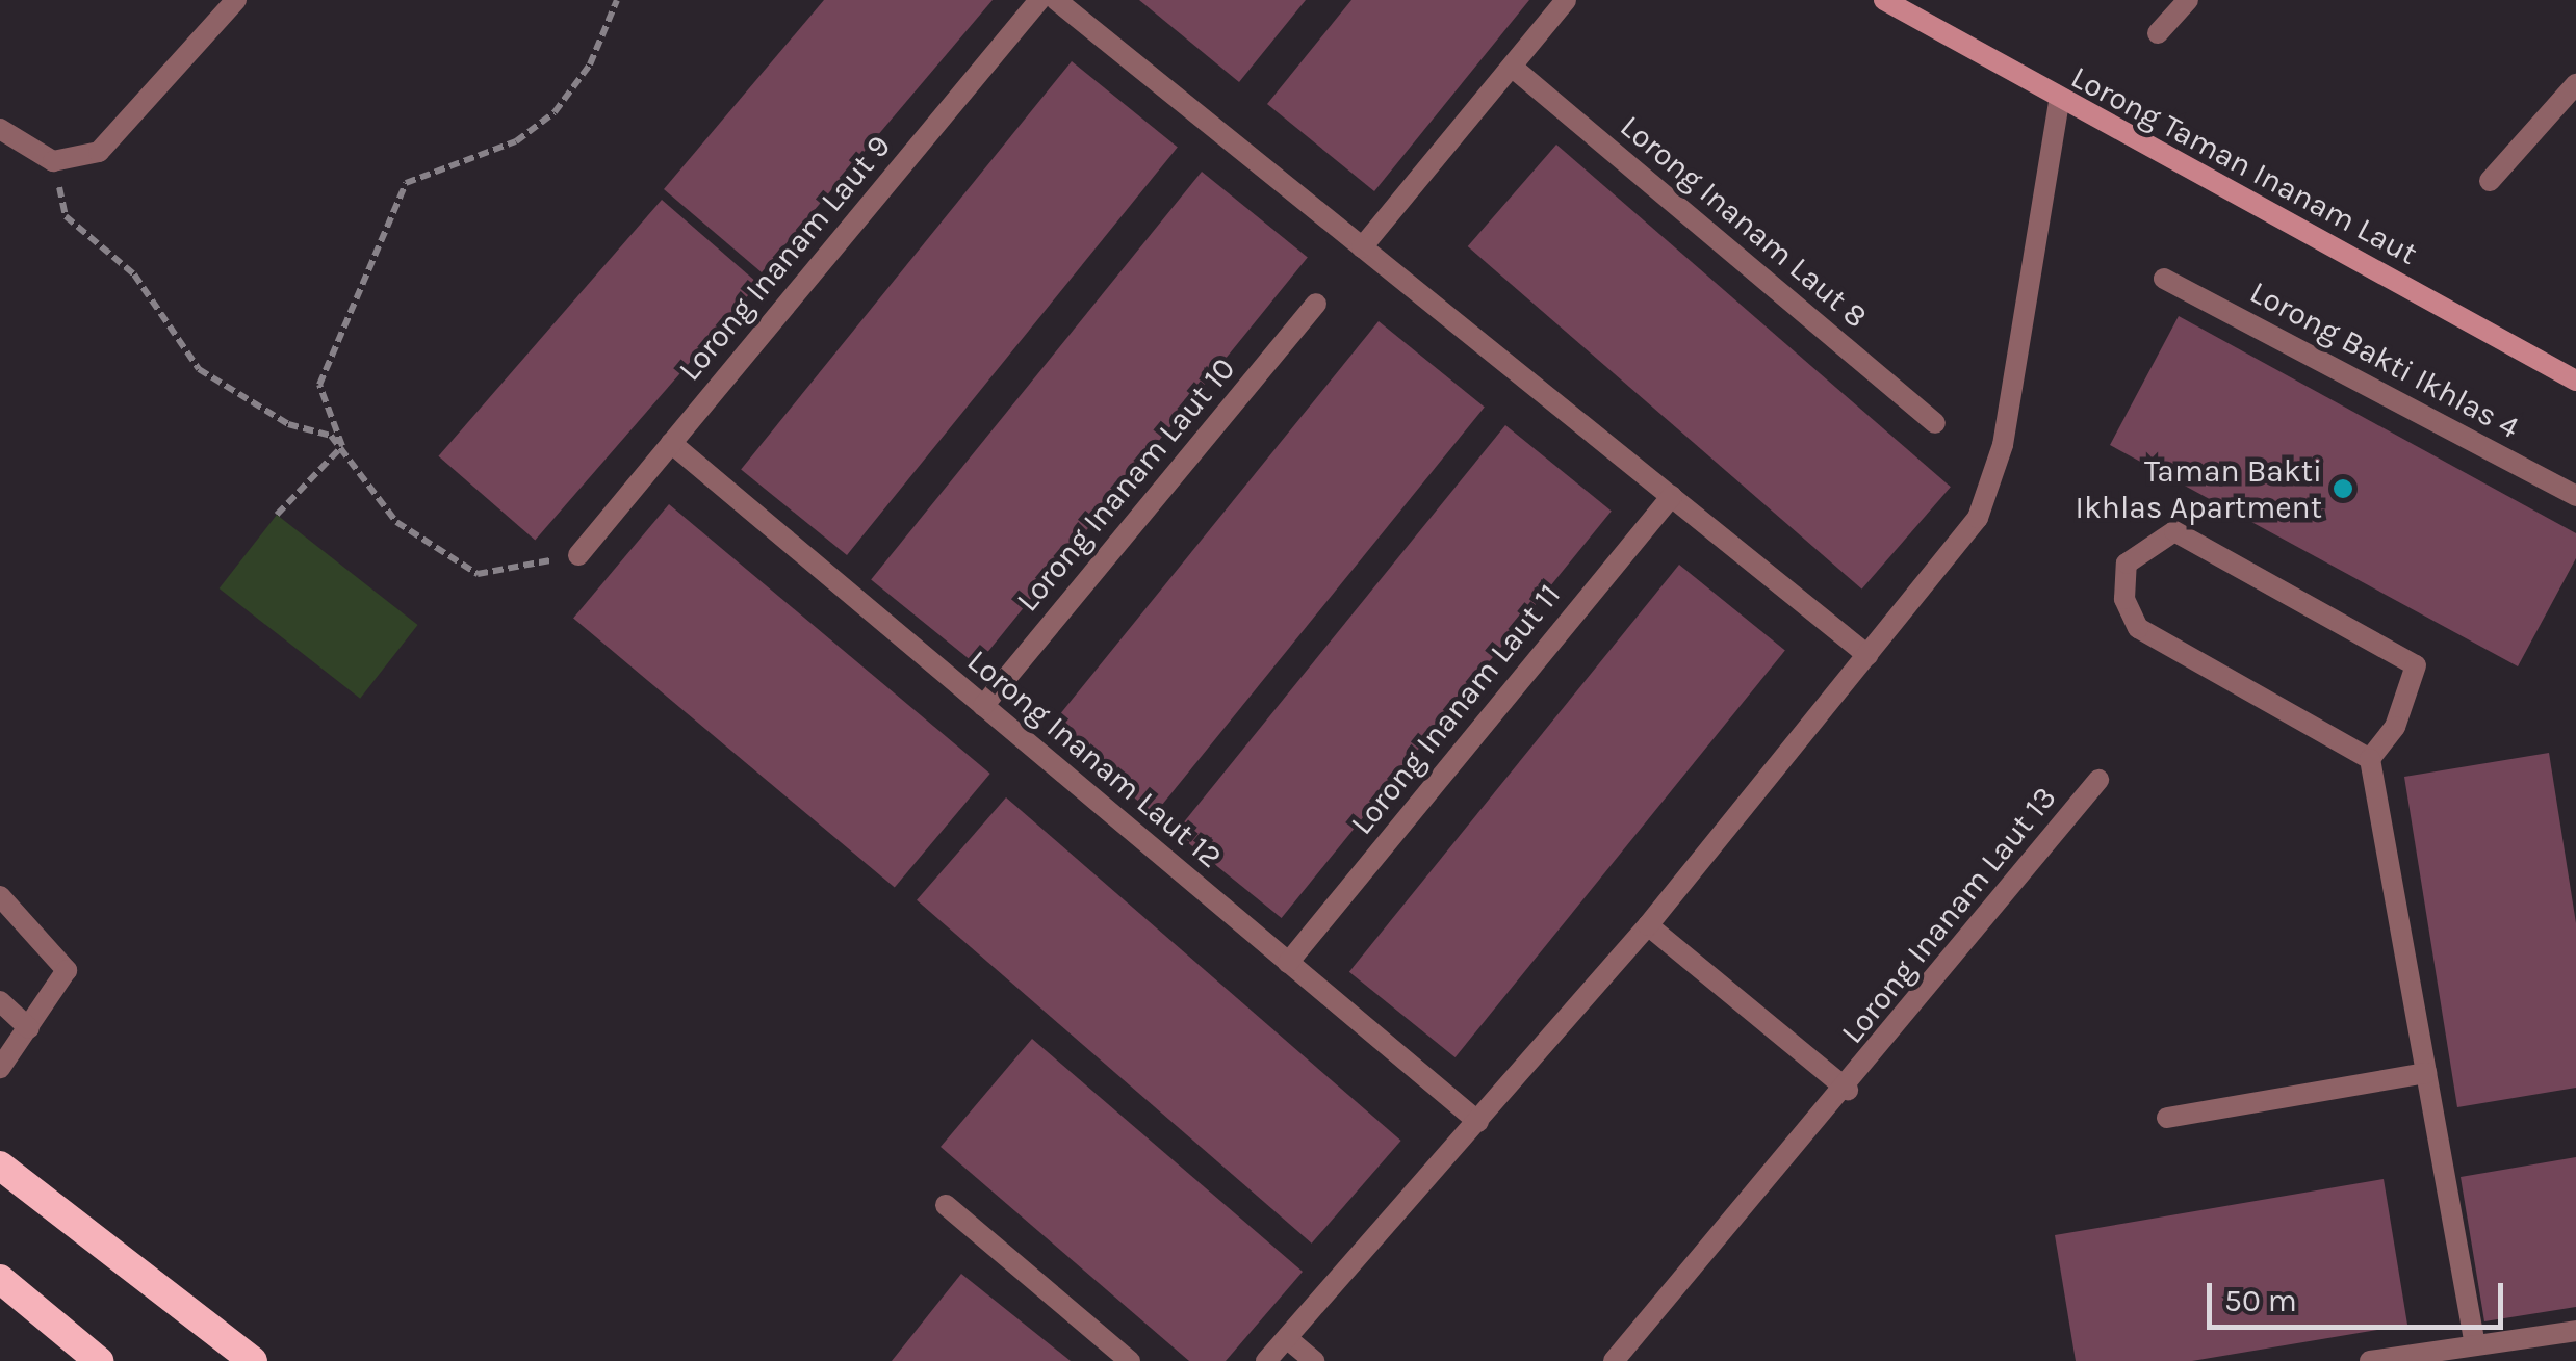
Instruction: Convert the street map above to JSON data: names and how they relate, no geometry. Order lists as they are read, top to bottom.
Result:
{
  "streets": {
    "main road": ["Lorong Taman Inanam Laut"],
    "street": [
      "Lorong Inanam Laut 8",
      "Lorong Inanam Laut 9",
      "Lorong Bakti Ikhlas 4",
      "Lorong Inanam Laut 10",
      "Lorong Inanam Laut 11",
      "Lorong Inanam Laut 12",
      "Lorong Inanam Laut 13"
    ]
  },
  "crossings": [
    ["Lorong Inanam Laut 9", "Lorong Inanam Laut 12"],
    ["Lorong Inanam Laut 10", "Lorong Inanam Laut 12"],
    ["Lorong Inanam Laut 11", "Lorong Inanam Laut 12"]
  ],
  "places": ["Taman Bakti Ikhlas Apartment"],
  "scale_bar": "50 m"
}
